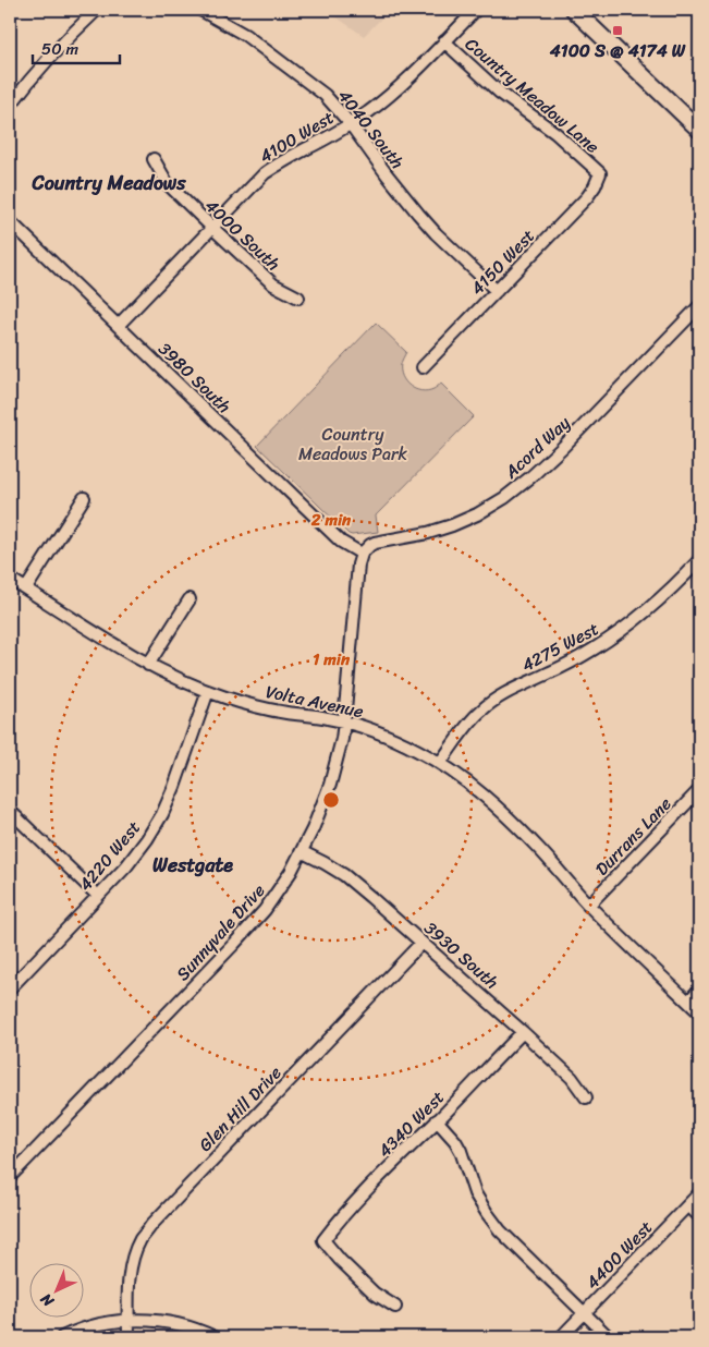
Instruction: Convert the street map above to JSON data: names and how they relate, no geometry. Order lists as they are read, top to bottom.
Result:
{
  "streets": {
    "street": [
      "Country Meadow Lane",
      "4040 South",
      "4100 West",
      "4000 South",
      "4150 West",
      "3980 South",
      "Acord Way",
      "4275 West",
      "Volta Avenue",
      "Durrans Lane",
      "4220 West",
      "Sunnyvale Drive",
      "3930 South",
      "Glen Hill Drive",
      "4340 West",
      "4400 West"
    ]
  },
  "crossings": [
    ["Country Meadow Lane", "4100 West"],
    ["Country Meadow Lane", "4150 West"],
    ["4040 South", "4100 West"],
    ["4040 South", "4150 West"],
    ["4100 West", "4000 South"],
    ["4100 West", "3980 South"],
    ["3980 South", "Acord Way"],
    ["3980 South", "Sunnyvale Drive"],
    ["Acord Way", "Sunnyvale Drive"],
    ["4275 West", "Volta Avenue"],
    ["Volta Avenue", "Durrans Lane"],
    ["Volta Avenue", "4220 West"],
    ["Volta Avenue", "Sunnyvale Drive"],
    ["Sunnyvale Drive", "3930 South"],
    ["3930 South", "Glen Hill Drive"],
    ["3930 South", "4340 West"]
  ],
  "districts": ["Country Meadows", "Westgate"],
  "parks": ["Country Meadows Park"],
  "places": {
    "transit": ["4100 S @ 4174 W"]
  },
  "scale_bar": "50 m",
  "north": "bottom left",
  "rings": ["2 min", "1 min"]
}
